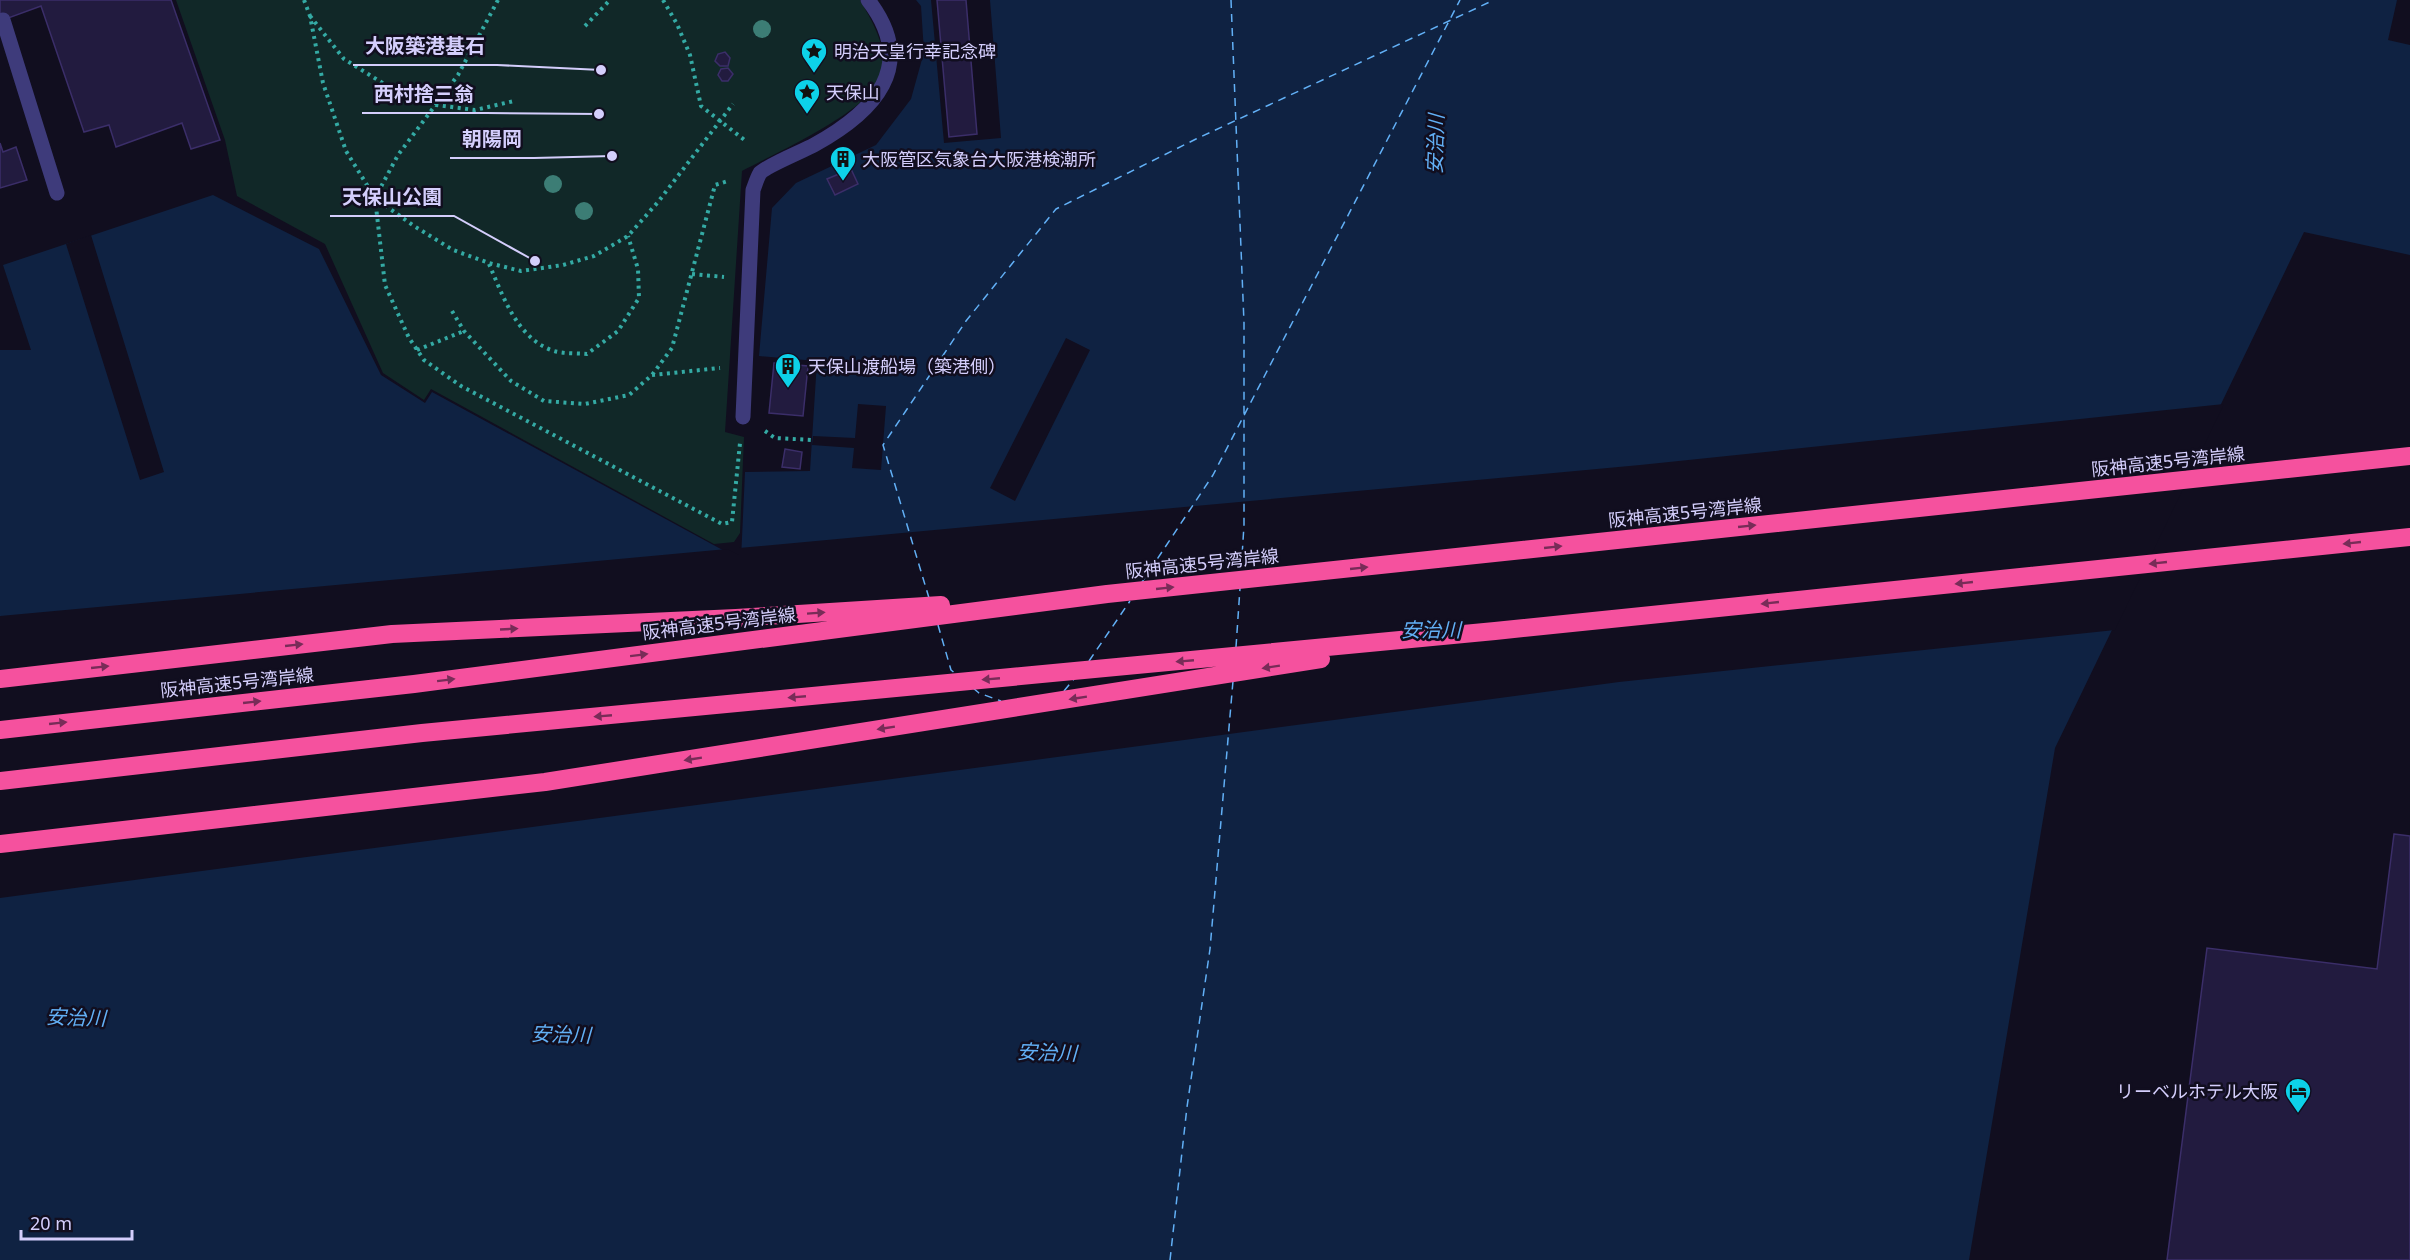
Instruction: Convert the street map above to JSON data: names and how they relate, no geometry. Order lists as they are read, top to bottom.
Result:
{
  "streets": {
    "highway": ["阪神高速5号湾岸線"]
  },
  "water": ["安治川"],
  "places": {
    "other": [
      "大阪築港基石",
      "西村捨三翁",
      "朝陽岡",
      "天保山公園"
    ],
    "place": ["明治天皇行幸記念碑", "天保山"],
    "building": ["大阪管区気象台大阪港検潮所", "天保山渡船場（築港側）"],
    "hotel": ["リーベルホテル大阪"]
  },
  "scale_bar": "20 m"
}
